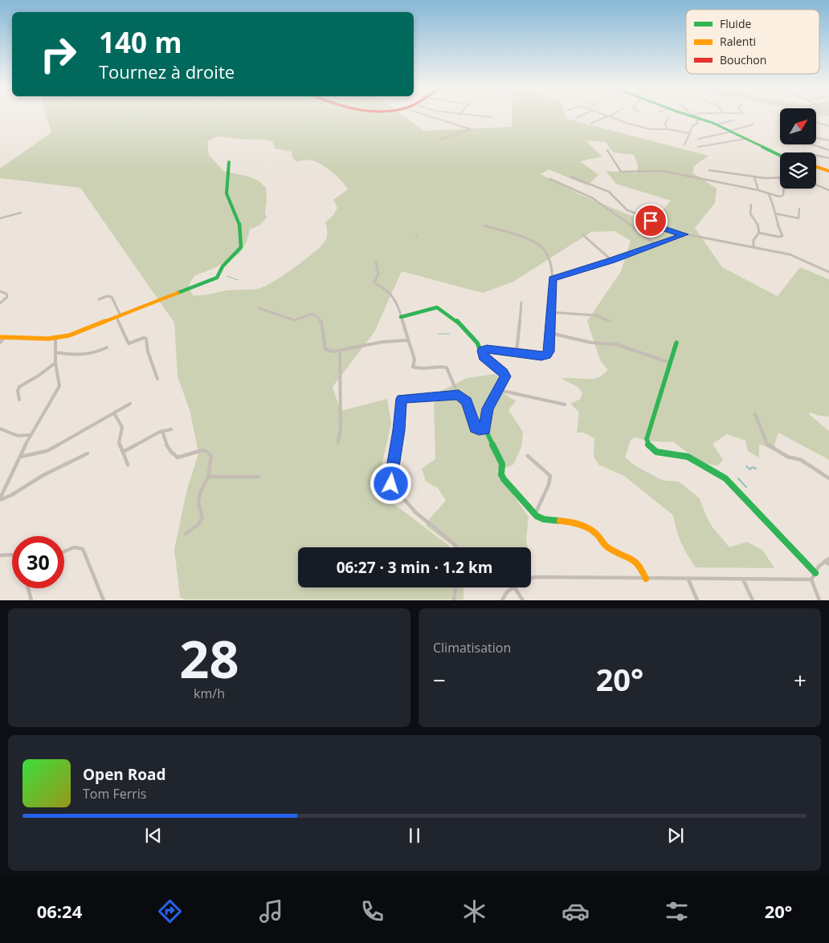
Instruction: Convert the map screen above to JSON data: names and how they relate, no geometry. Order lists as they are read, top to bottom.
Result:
{
  "legend": ["Fluide", "Ralenti", "Bouchon"],
  "north": "top right",
  "page": {
    "turn": ["140 m", "Tournez à droite"],
    "limit": "30",
    "trip": "06:27 · 3 min · 1.2 km",
    "tile": [
      ["28", "km/h"],
      "Climatisation"
    ],
    "heat": ["−", "20°", "+"],
    "song": ["Open Road", "Tom Ferris"],
    "tabs": ["06:24", "20°"]
  }
}
